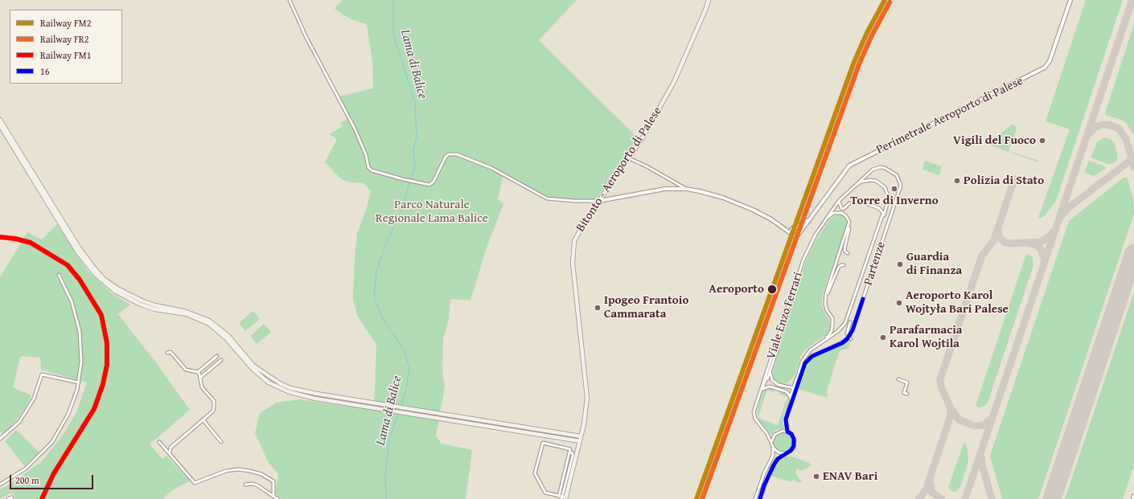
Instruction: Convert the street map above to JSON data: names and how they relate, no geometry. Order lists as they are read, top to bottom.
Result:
{
  "streets": {
    "main road": ["Bitonto - Aeroporto di Palese"],
    "street": ["Perimetrale Aeroporto di Palese", "Partenze", "Viale Enzo Ferrari"]
  },
  "crossings": [
    ["Partenze", "Viale Enzo Ferrari"]
  ],
  "water": ["Lama di Balice"],
  "parks": ["Parco Naturale Regionale Lama Balice"],
  "places": [
    "Vigili del Fuoco",
    "Polizia di Stato",
    "Torre di Inverno",
    "Guardia di Finanza",
    "Aeroporto",
    "Aeroporto Karol Wojtyła Bari Palese",
    "Ipogeo Frantoio Cammarata",
    "Parafarmacia Karol Wojtila",
    "ENAV Bari"
  ],
  "lines": [
    "rail line FM2",
    "rail line FR2",
    "rail line FM1",
    "transit line 16"
  ],
  "legend": [
    "Railway FM2",
    "Railway FR2",
    "Railway FM1",
    "16"
  ],
  "scale_bar": "200 m"
}
